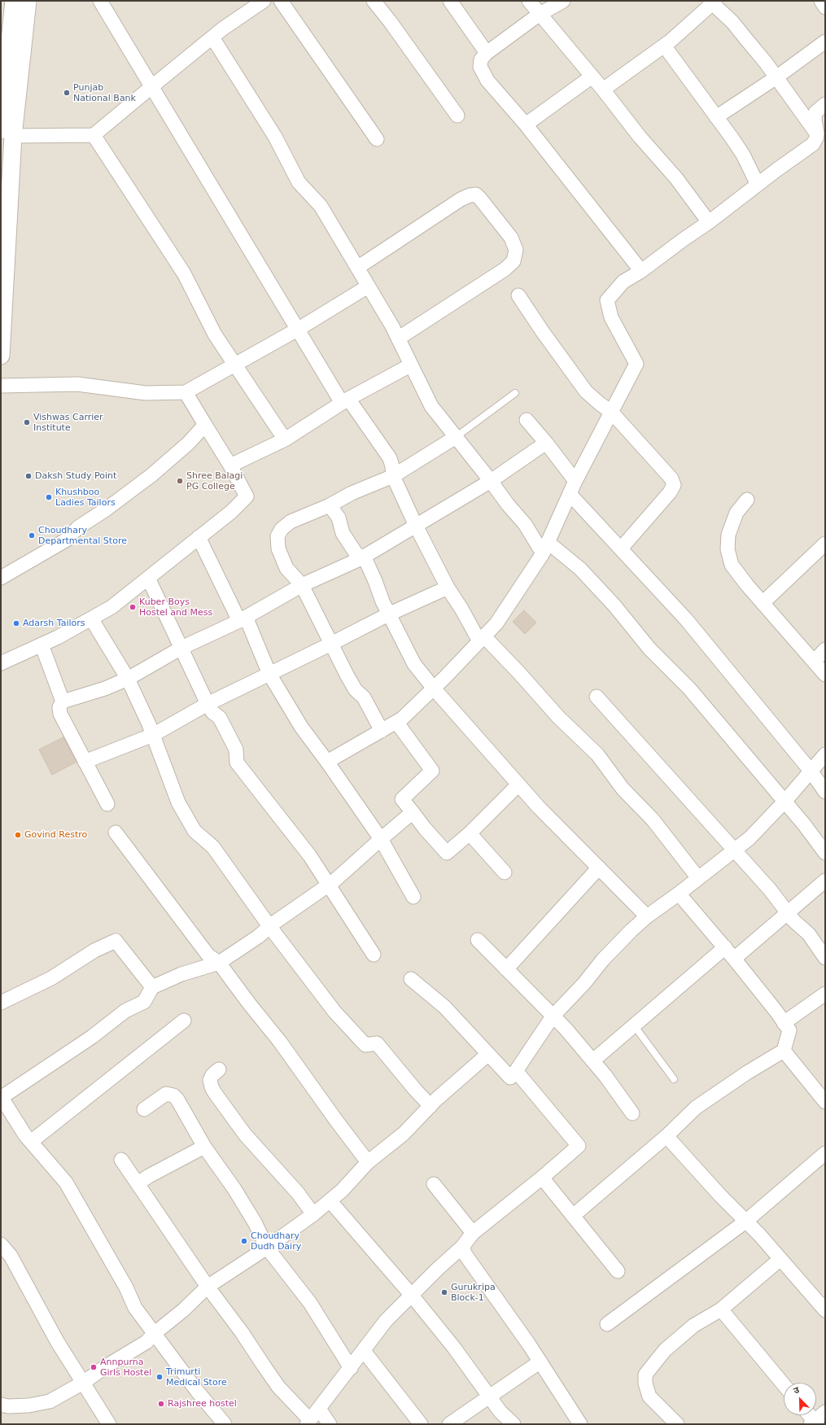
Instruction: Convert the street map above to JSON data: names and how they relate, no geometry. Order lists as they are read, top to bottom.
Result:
{
  "places": [
    "Punjab National Bank",
    "Vishwas Carrier Institute",
    "Daksh Study Point",
    "Shree Balagi PG College",
    "Khushboo Ladies Tailors",
    "Choudhary Departmental Store",
    "Kuber Boys Hostel and Mess",
    "Adarsh Tailors",
    "Govind Restro",
    "Choudhary Dudh Dairy",
    "Gurukripa Block-1",
    "Annpurna Girls Hostel",
    "Trimurti Medical Store",
    "Rajshree hostel"
  ],
  "north": "top left"
}
